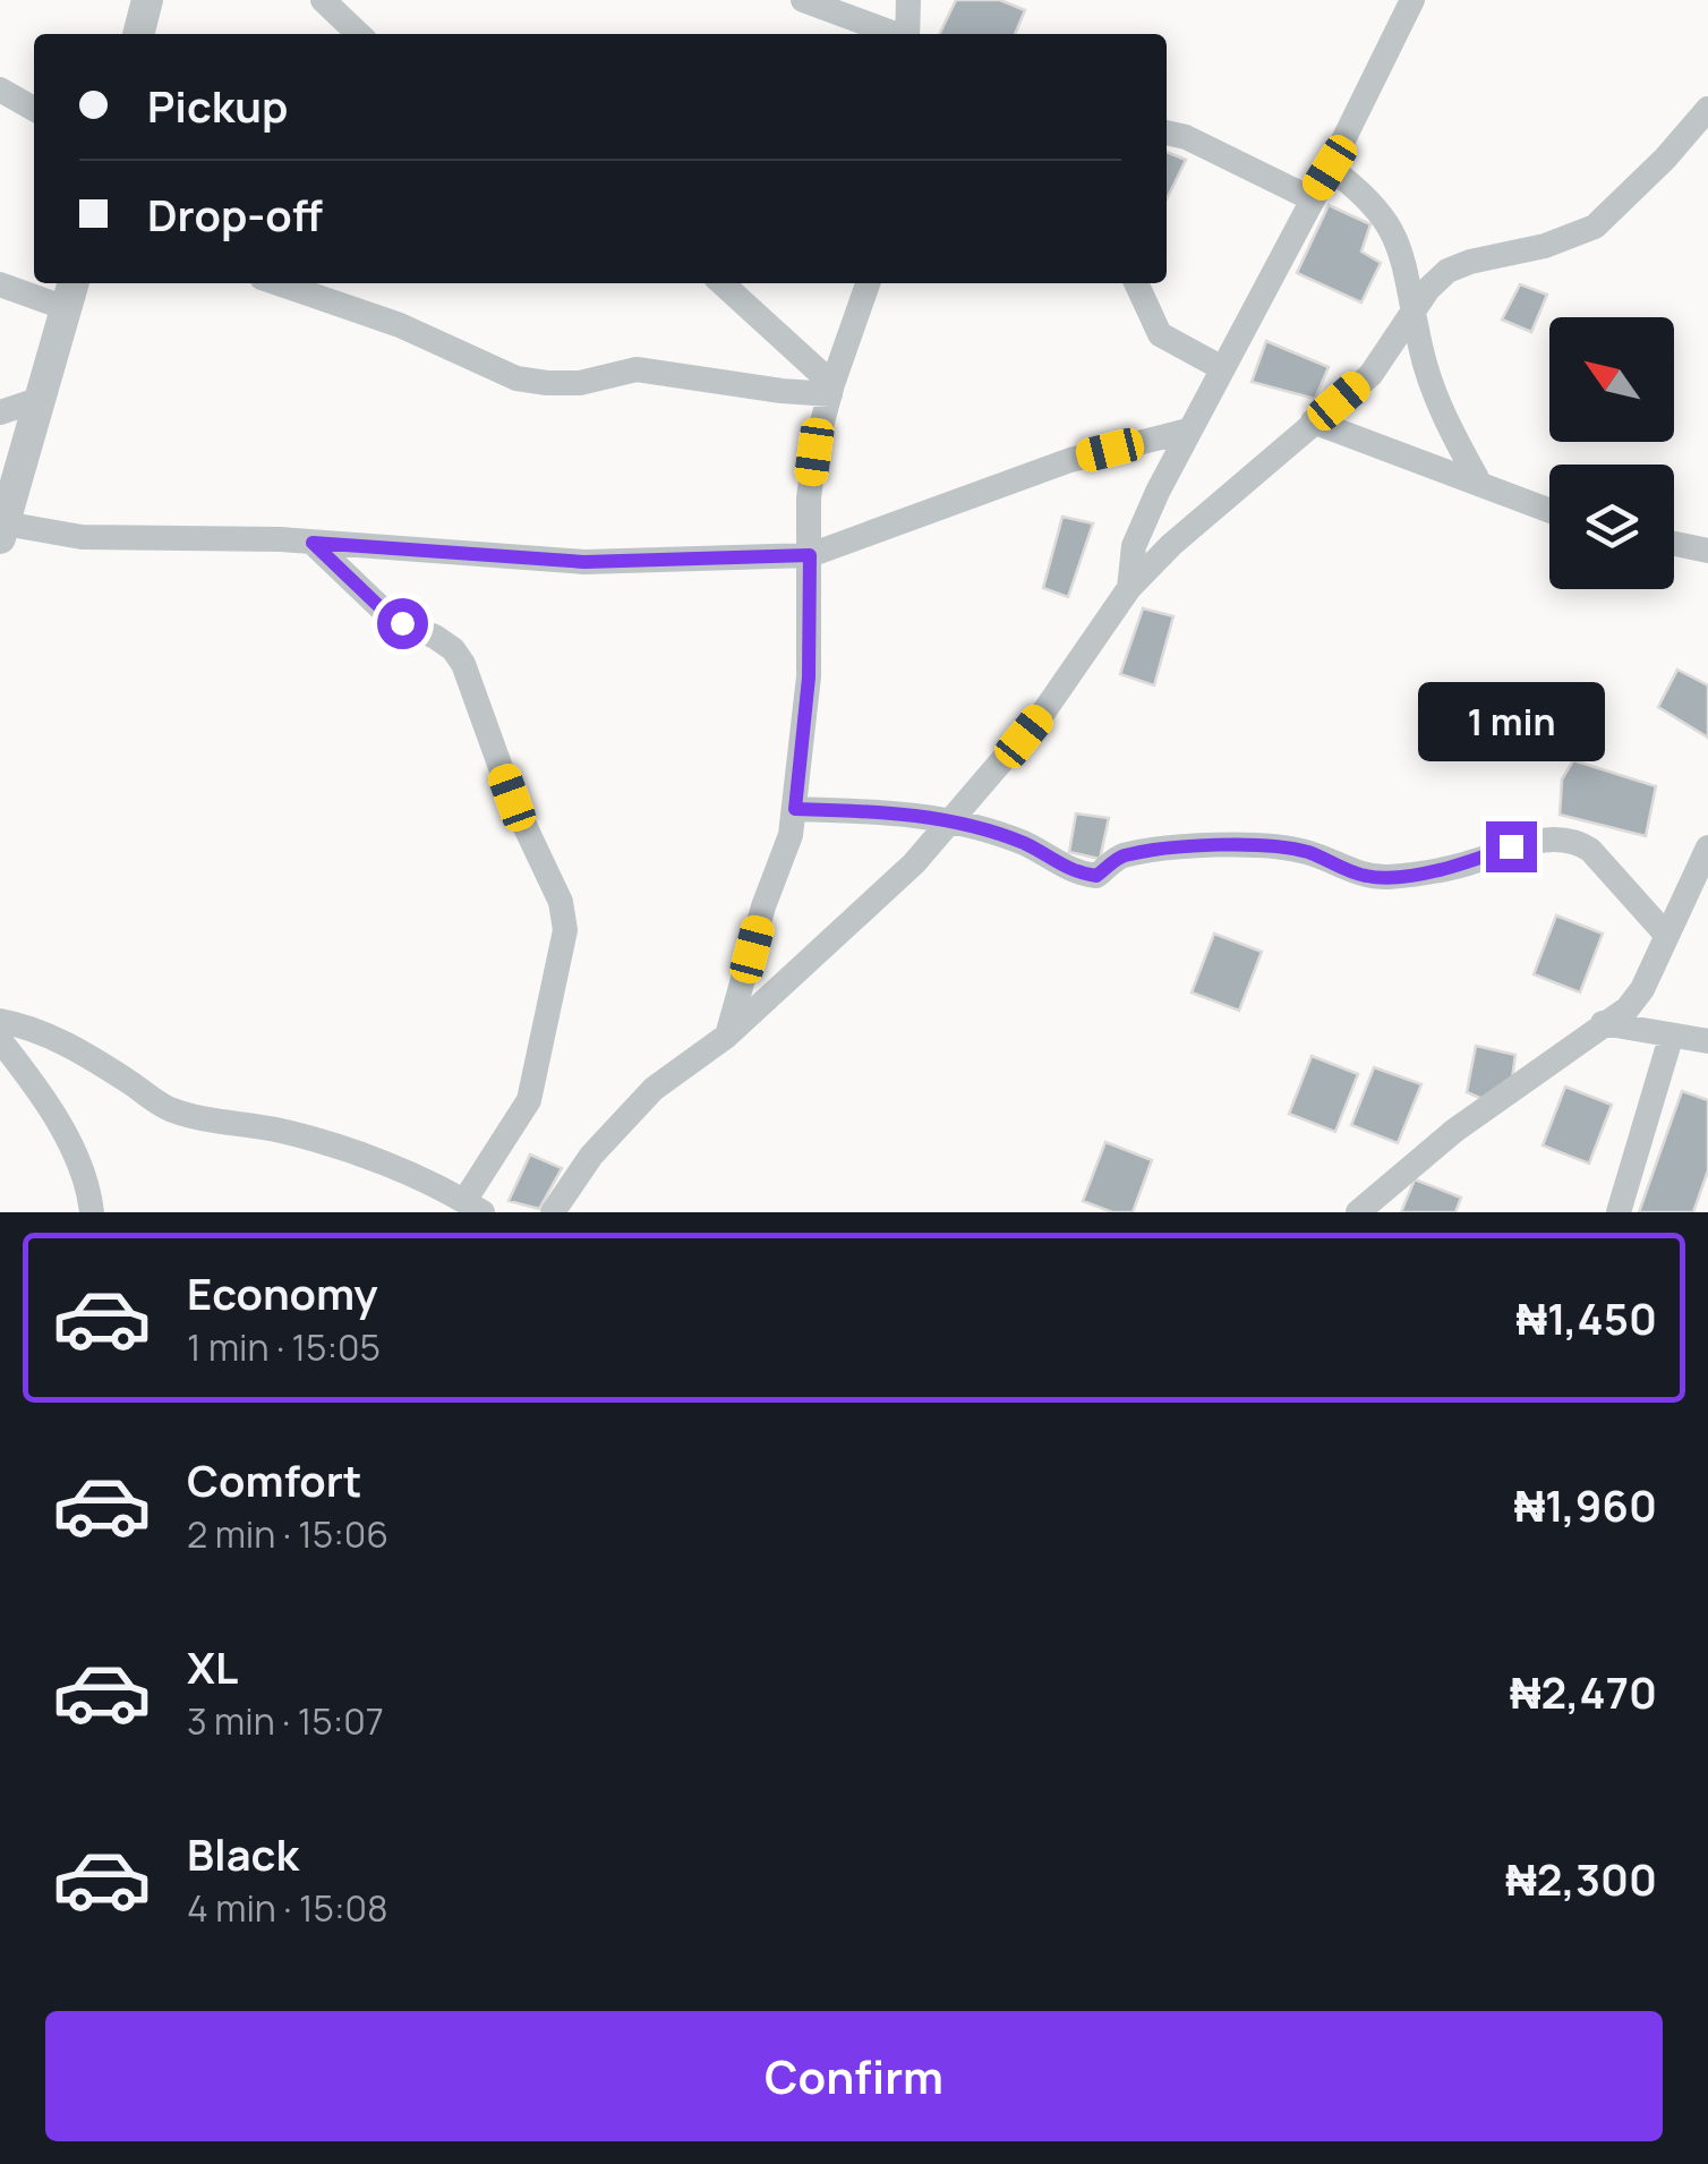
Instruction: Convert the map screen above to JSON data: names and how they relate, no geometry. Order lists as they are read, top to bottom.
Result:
{
  "north": "top left",
  "page": {
    "banner": ["Pickup", "Drop-off"],
    "bubble": "1 min",
    "list": [
      {
        "name": "Economy",
        "note": "1 min · 15:05",
        "value": "₦1,450"
      },
      {
        "name": "Comfort",
        "note": "2 min · 15:06",
        "value": "₦1,960"
      },
      {
        "name": "XL",
        "note": "3 min · 15:07",
        "value": "₦2,470"
      },
      {
        "name": "Black",
        "note": "4 min · 15:08",
        "value": "₦2,300"
      }
    ],
    "buttons": "Confirm"
  }
}
